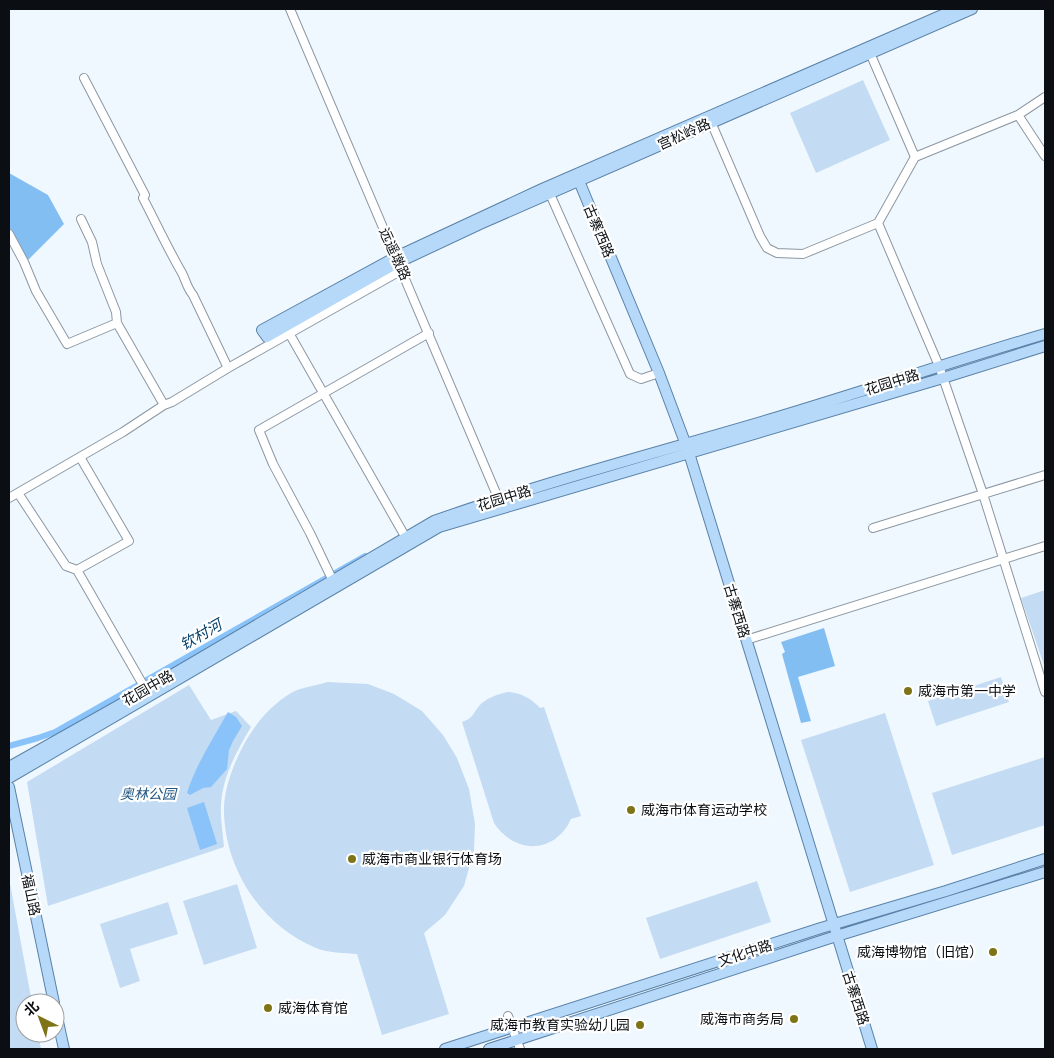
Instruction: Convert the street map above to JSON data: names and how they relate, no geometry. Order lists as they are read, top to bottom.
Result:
{
  "streets": {
    "main road": [
      "宫松岭路",
      "古寨西路",
      "花园中路",
      "福山路",
      "文化中路"
    ],
    "street": ["远遥墩路"]
  },
  "crossings": [
    ["宫松岭路", "古寨西路"],
    ["宫松岭路", "远遥墩路"],
    ["古寨西路", "花园中路"],
    ["古寨西路", "文化中路"],
    ["远遥墩路", "花园中路"]
  ],
  "water": ["钦村河"],
  "parks": ["奥林公园"],
  "places": [
    "威海市第一中学",
    "威海市体育运动学校",
    "威海市商业银行体育场",
    "威海博物馆（旧馆）",
    "威海体育馆",
    "威海市商务局",
    "威海市教育实验幼儿园"
  ],
  "north": "top left"
}
